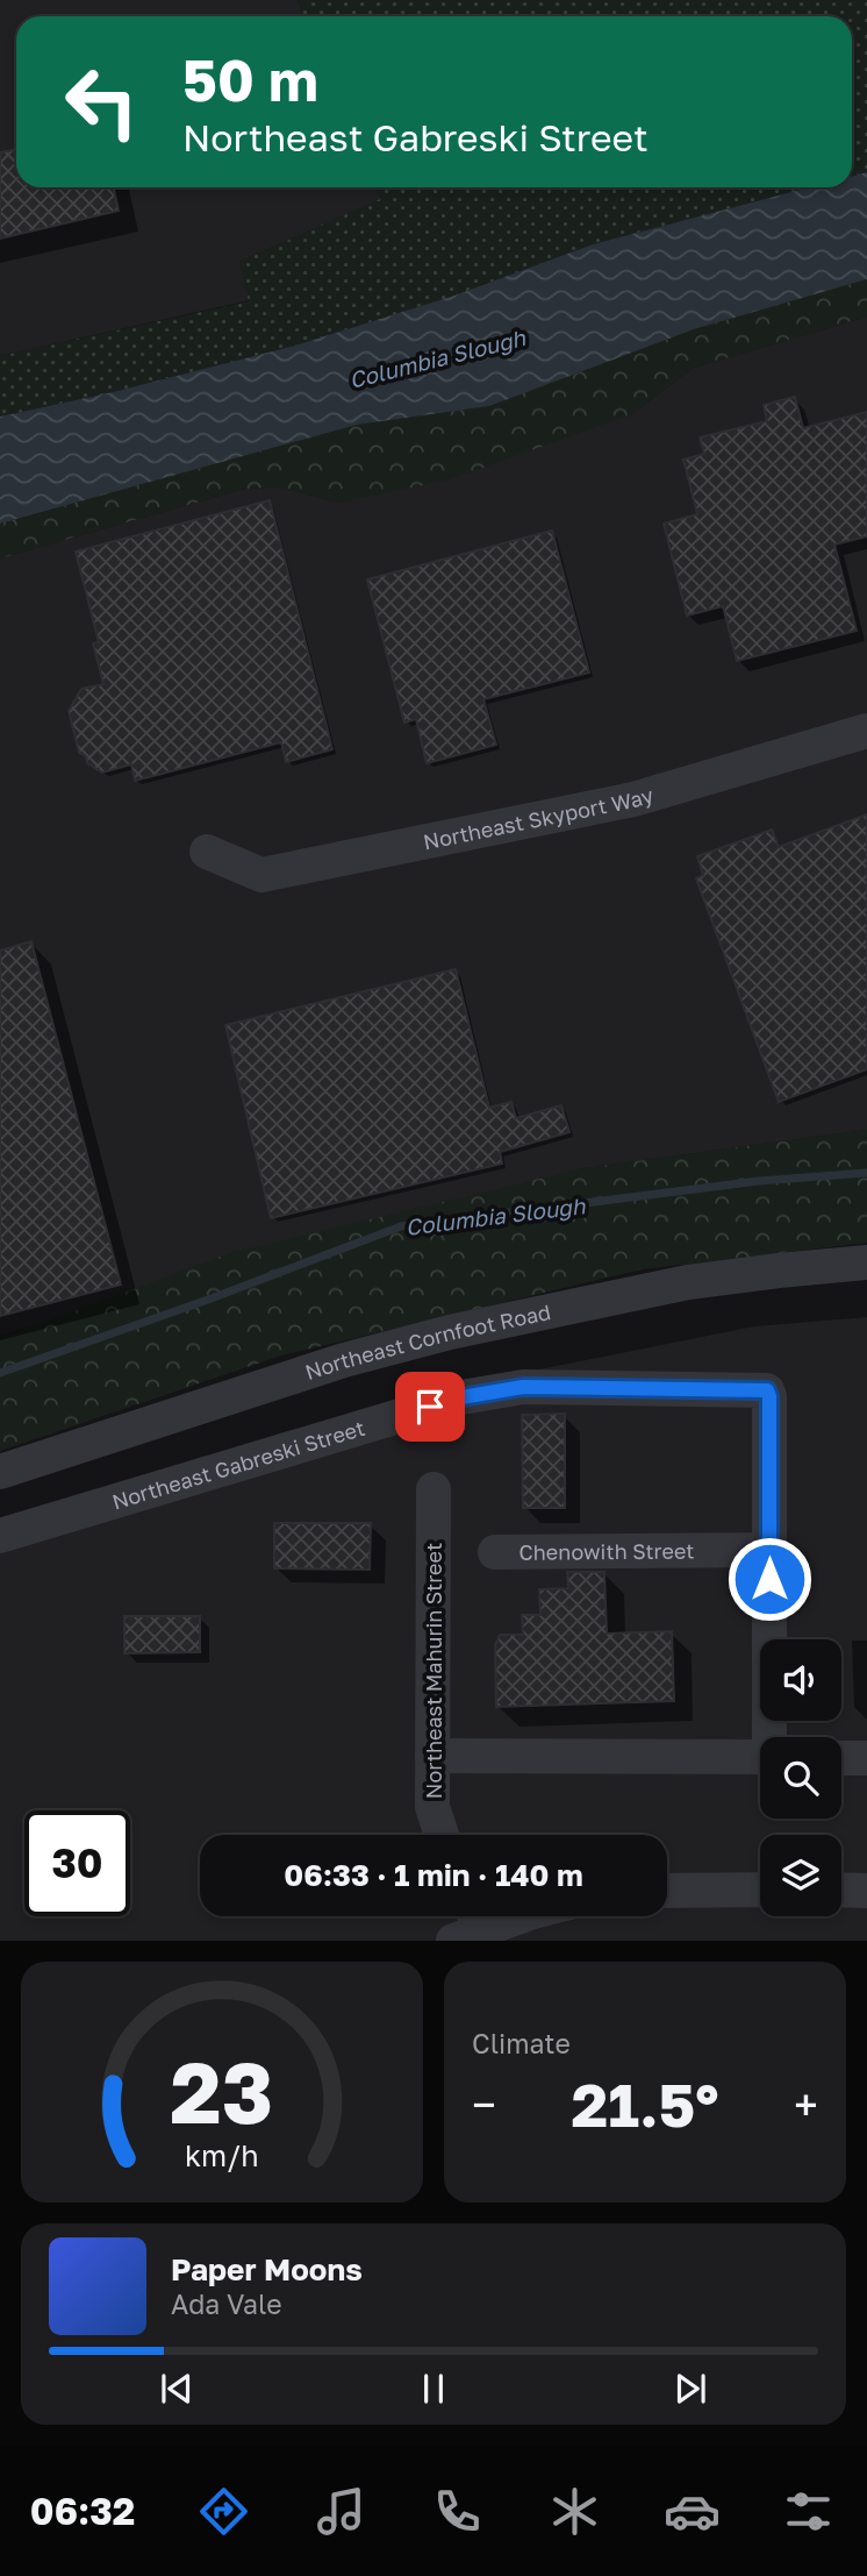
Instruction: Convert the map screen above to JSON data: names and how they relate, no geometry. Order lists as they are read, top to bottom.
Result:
{
  "streets": {
    "street": [
      "Northeast Skyport Way",
      "Northeast Cornfoot Road",
      "Northeast Gabreski Street",
      "Chenowith Street",
      "Northeast Mahurin Street"
    ]
  },
  "crossings": [
    ["Northeast Gabreski Street", "Chenowith Street"]
  ],
  "water": ["Columbia Slough"],
  "page": {
    "turn": ["50 m", "Northeast Gabreski Street"],
    "limit": "30",
    "trip": "06:33 · 1 min · 140 m",
    "tile": "Climate",
    "heat": ["−", "21.5°", "+"],
    "song": ["Paper Moons", "Ada Vale"],
    "tabs": "06:32",
    "gauge": ["23", "km/h"]
  }
}
